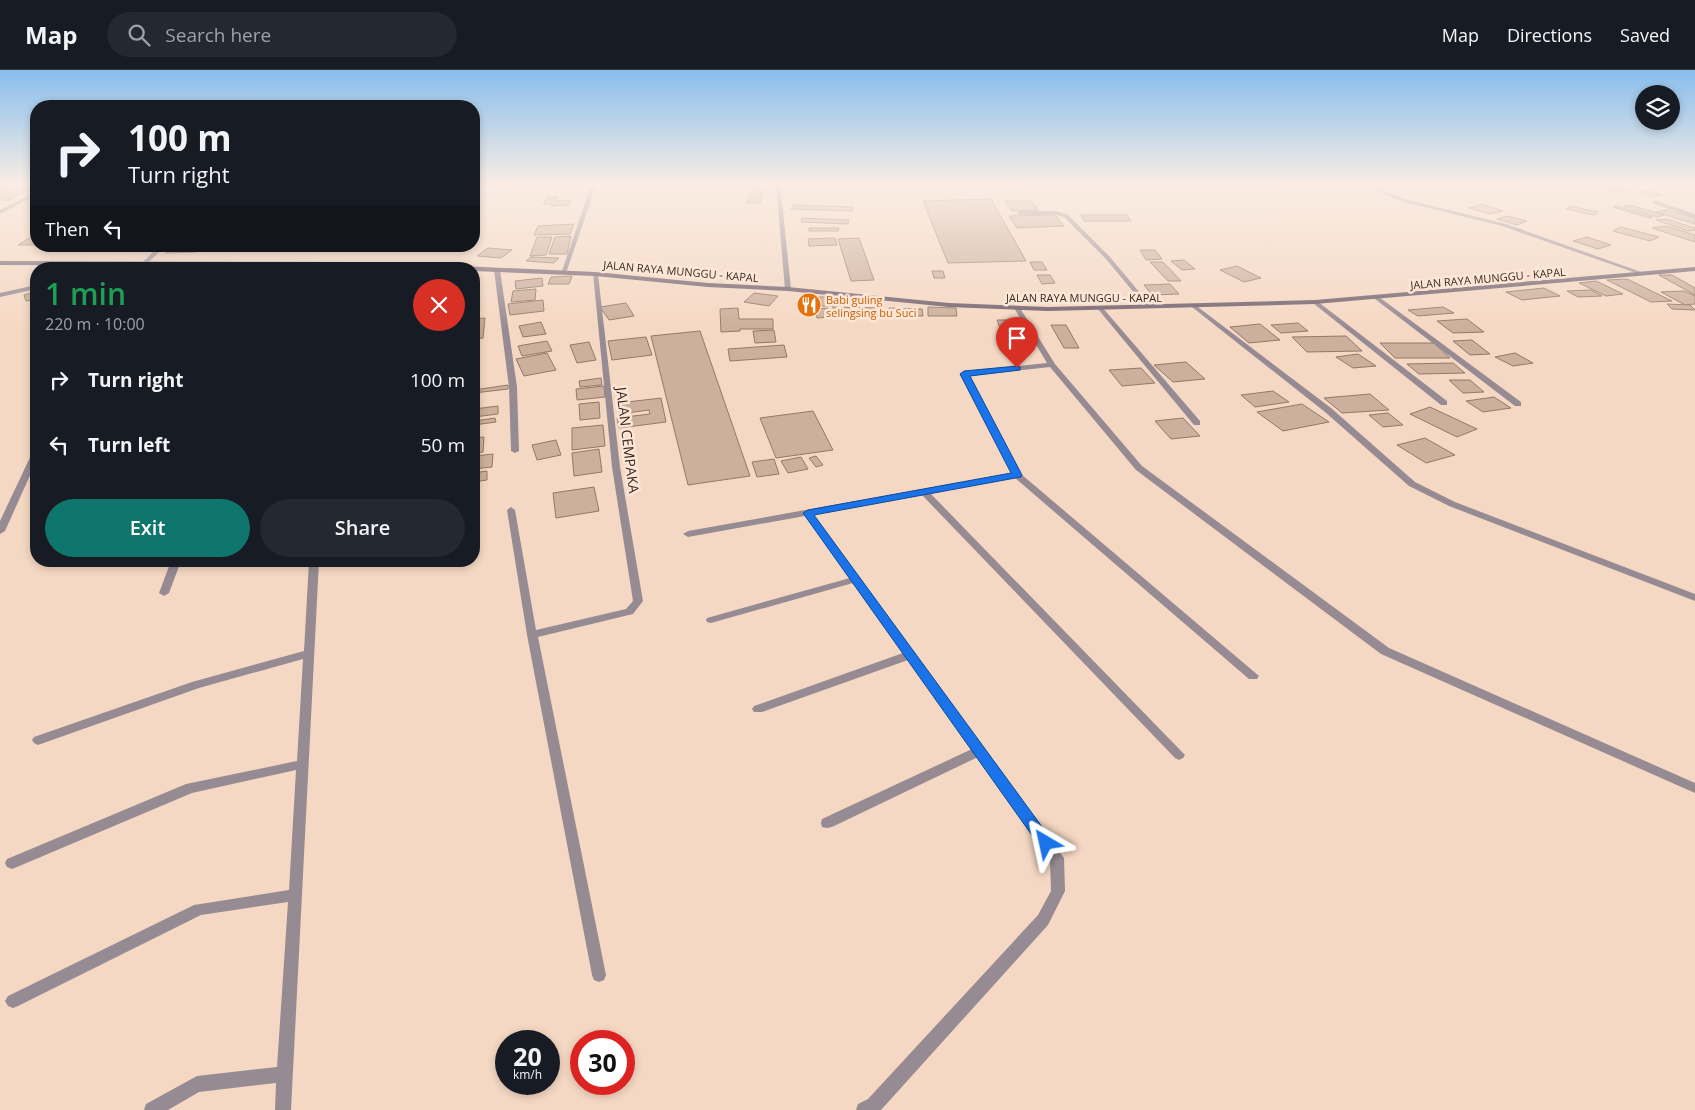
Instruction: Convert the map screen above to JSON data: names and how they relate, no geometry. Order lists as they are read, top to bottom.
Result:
{
  "streets": {
    "street": ["JALAN RAYA MUNGGU - KAPAL", "JALAN CEMPAKA"]
  },
  "crossings": [
    ["JALAN RAYA MUNGGU - KAPAL", "JALAN CEMPAKA"]
  ],
  "places": {
    "restaurant": ["Babi guling selingsing bu Suci"]
  },
  "page": {
    "header": "Map",
    "search": "Search here",
    "nav": ["Map", "Directions", "Saved"],
    "turn": ["100 m", "Turn right"],
    "then": "Then",
    "heading": ["1 min", "220 m · 10:00"],
    "list": [
      {
        "name": "Turn right",
        "value": "100 m"
      },
      {
        "name": "Turn left",
        "value": "50 m"
      }
    ],
    "buttons": ["Exit", "Share"],
    "speed": "20 km/h",
    "limit": "30"
  }
}
